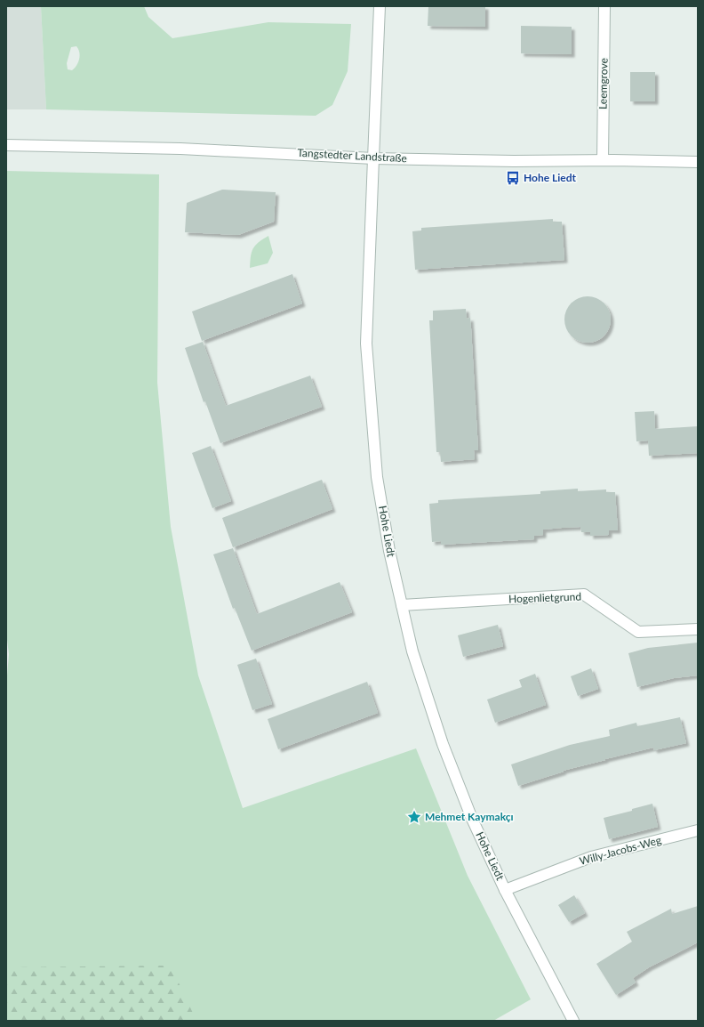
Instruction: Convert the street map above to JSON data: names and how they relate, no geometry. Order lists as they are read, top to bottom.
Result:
{
  "streets": {
    "street": [
      "Leemgrove",
      "Tangstedter Landstraße",
      "Hohe Liedt",
      "Hogenlietgrund",
      "Willy-Jacobs-Weg"
    ]
  },
  "crossings": [
    ["Leemgrove", "Tangstedter Landstraße"],
    ["Tangstedter Landstraße", "Hohe Liedt"],
    ["Hohe Liedt", "Hogenlietgrund"],
    ["Hohe Liedt", "Willy-Jacobs-Weg"]
  ],
  "places": {
    "bus stop": ["Hohe Liedt"],
    "place": ["Mehmet Kaymakçı"]
  }
}
